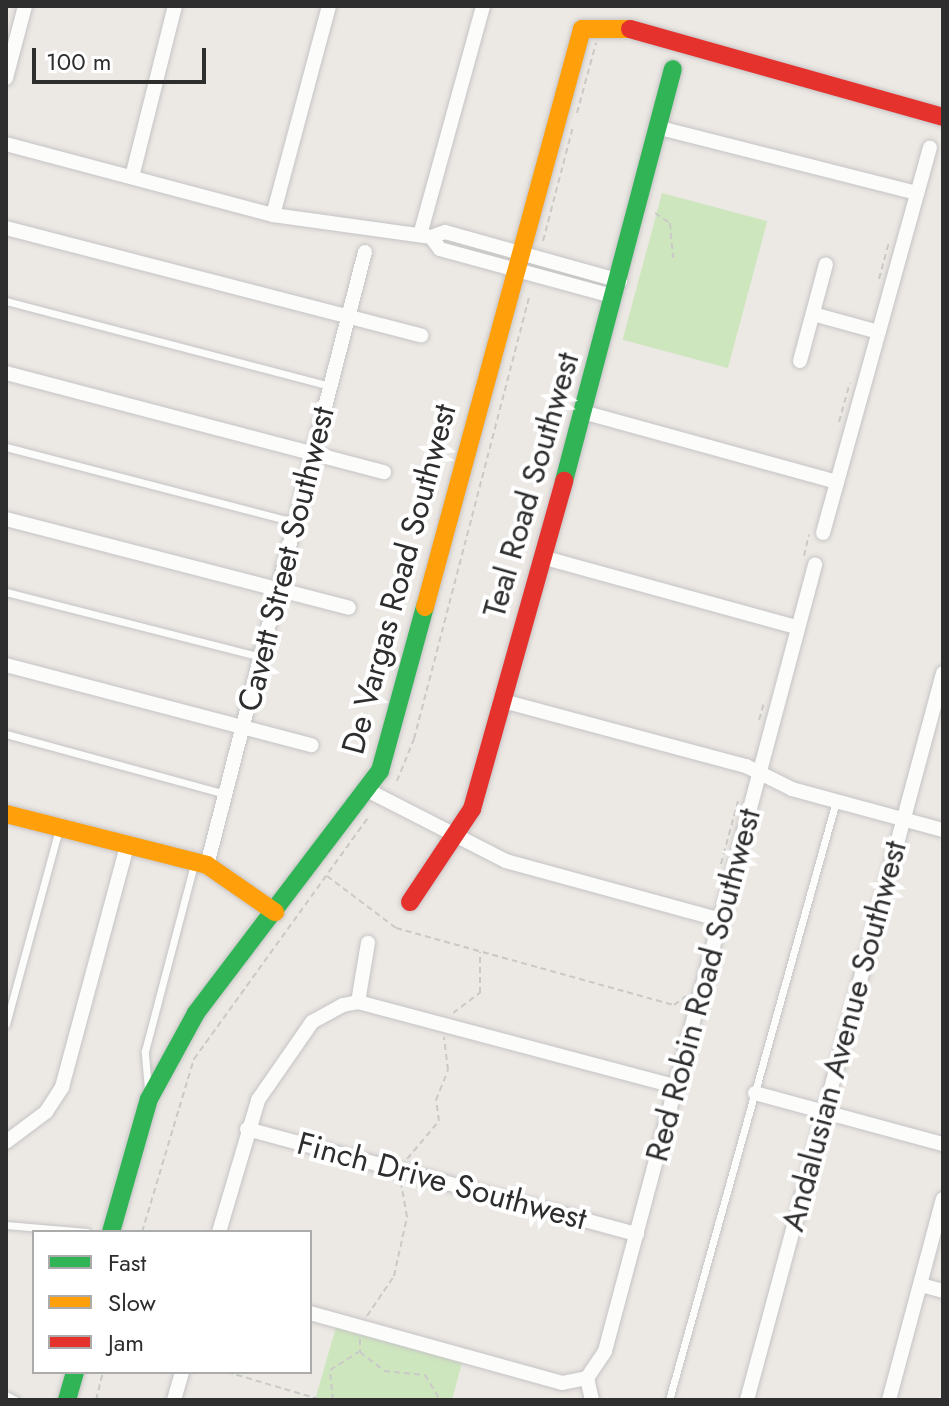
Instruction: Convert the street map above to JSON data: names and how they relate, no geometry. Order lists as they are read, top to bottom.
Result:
{
  "streets": {
    "street": [
      "Teal Road Southwest",
      "Cavett Street Southwest",
      "De Vargas Road Southwest",
      "Red Robin Road Southwest",
      "Andalusian Avenue Southwest",
      "Finch Drive Southwest"
    ]
  },
  "crossings": [
    ["Red Robin Road Southwest", "Finch Drive Southwest"]
  ],
  "legend": ["Fast", "Slow", "Jam"],
  "scale_bar": "100 m"
}
